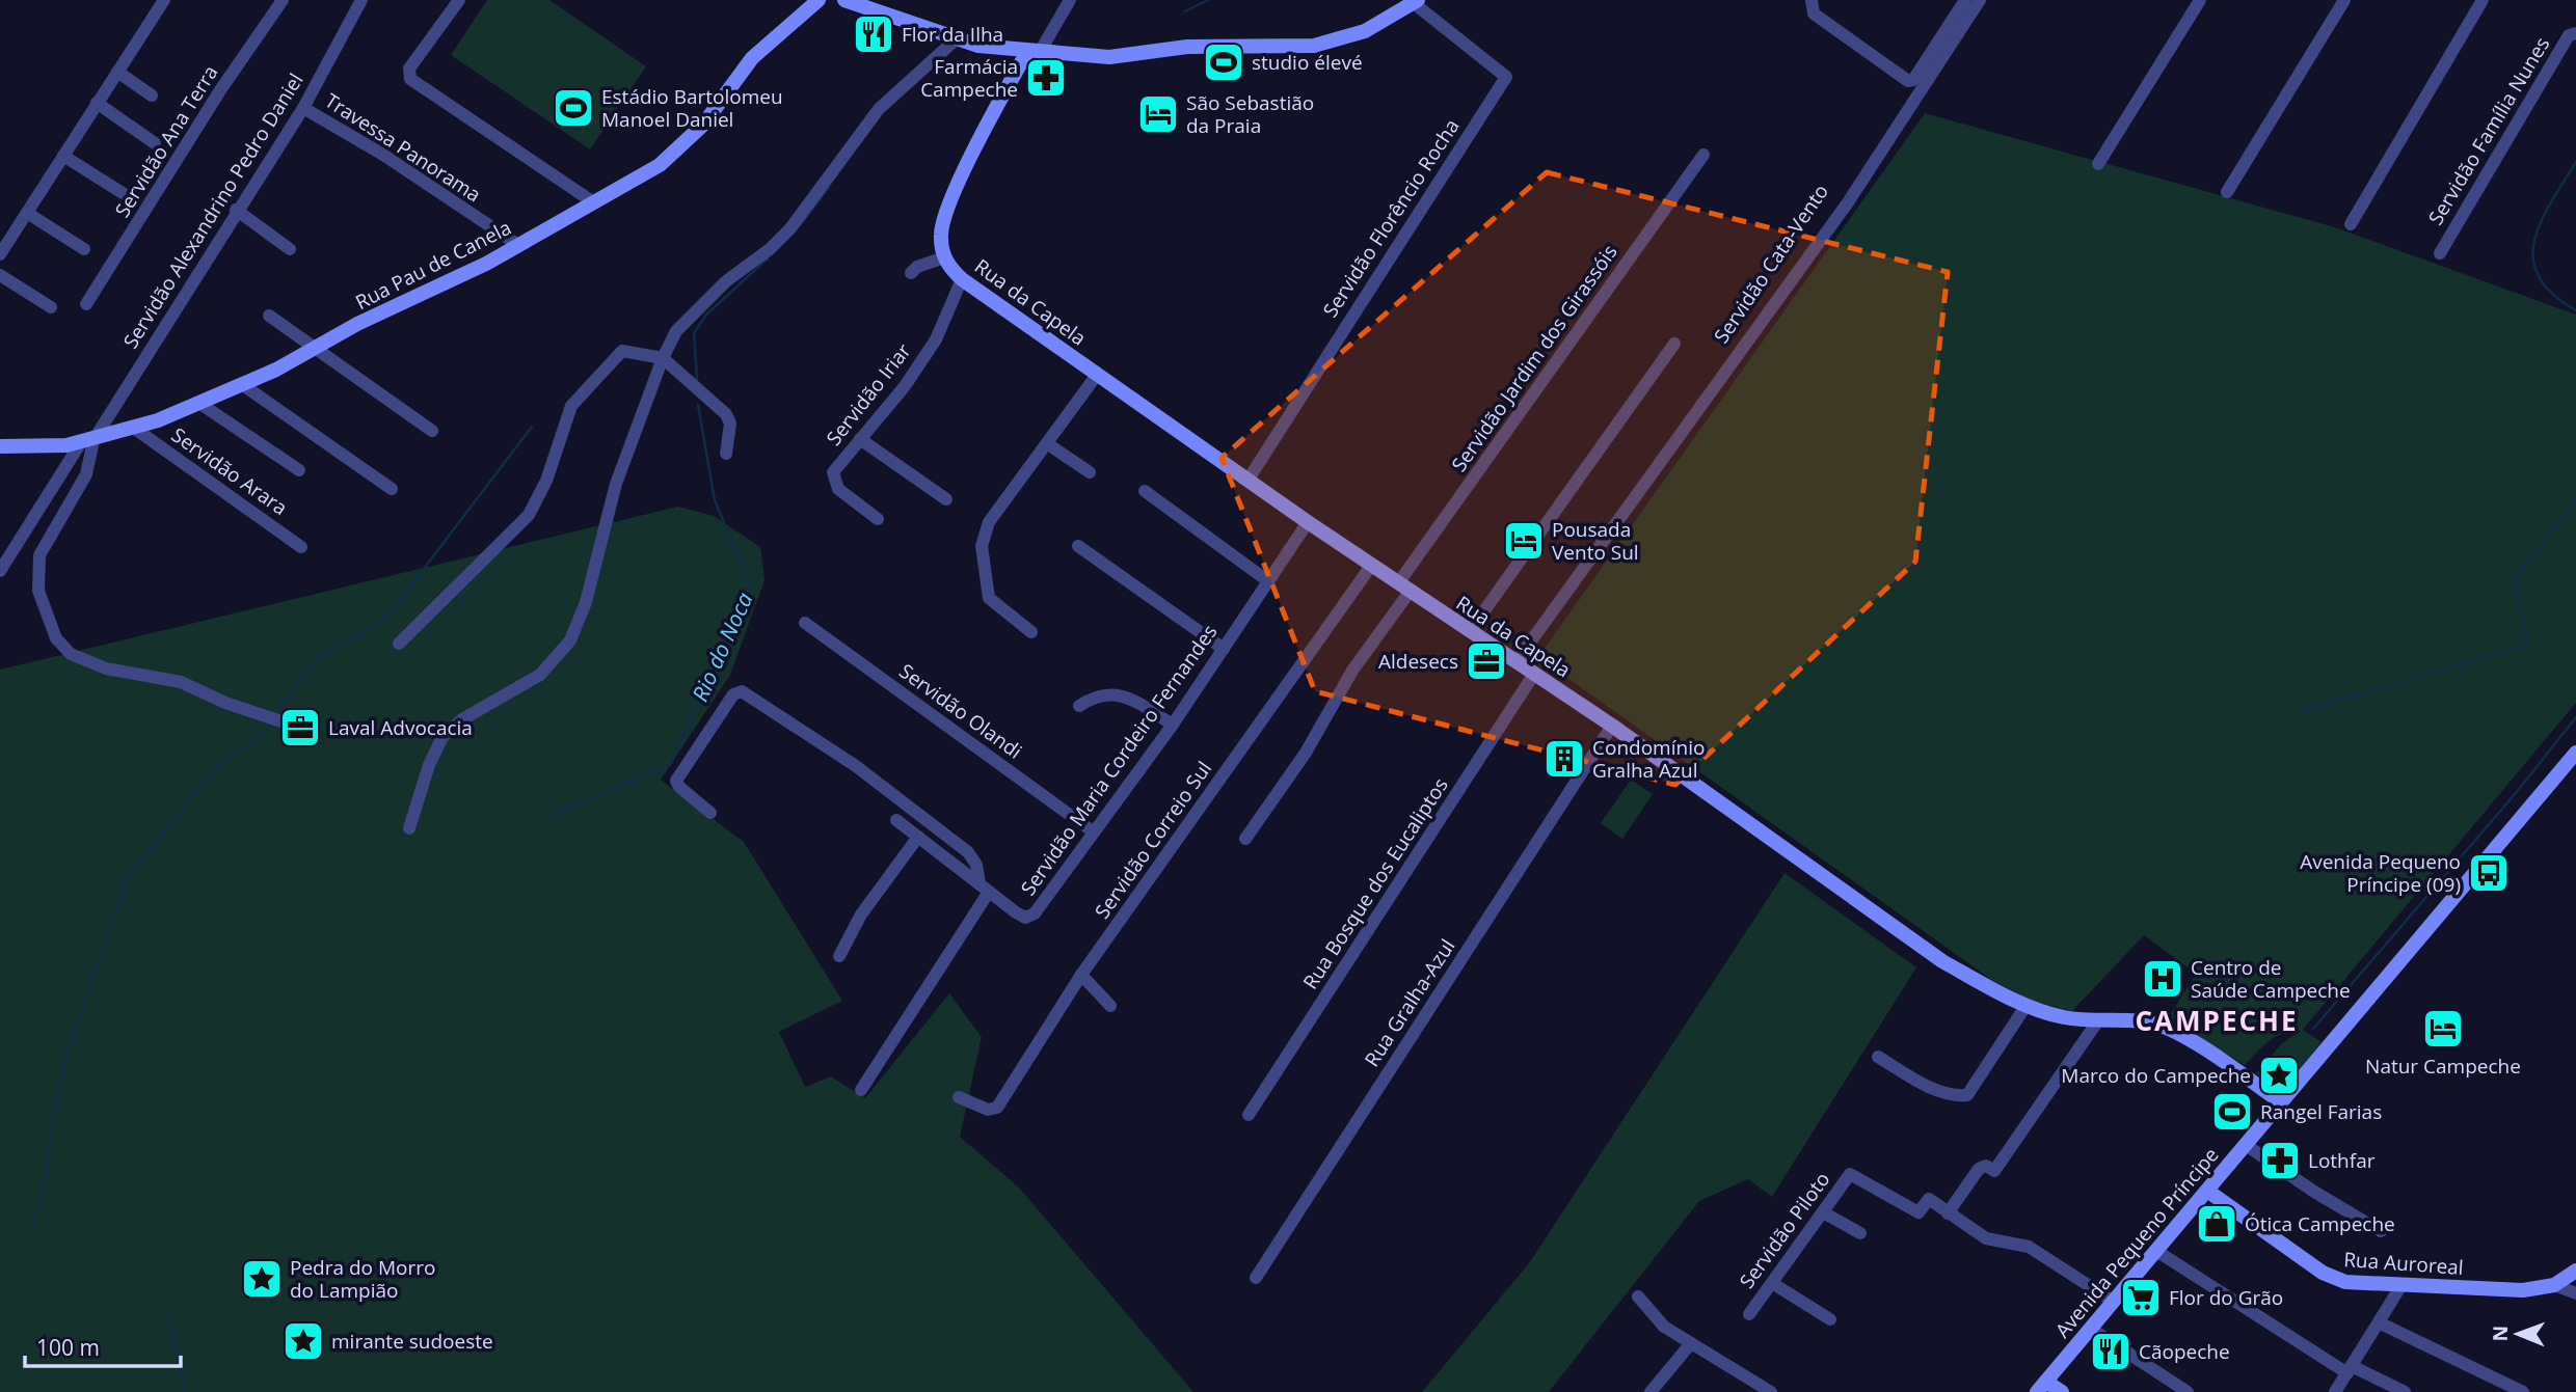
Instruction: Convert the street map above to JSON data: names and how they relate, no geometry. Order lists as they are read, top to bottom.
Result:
{
  "streets": {
    "main road": [
      "Rua Pau de Canela",
      "Rua da Capela",
      "Avenida Pequeno Príncipe",
      "Rua Auroreal"
    ],
    "street": [
      "Servidão Família Nunes",
      "Servidão Ana Terra",
      "Travessa Panorama",
      "Servidão Alexandrino Pedro Daniel",
      "Servidão Florêncio Rocha",
      "Servidão Cata-Vento",
      "Servidão Jardim dos Girassóis",
      "Servidão Iriar",
      "Servidão Arara",
      "Servidão Olandi",
      "Servidão Maria Cordeiro Fernandes",
      "Servidão Correio Sul",
      "Rua Bosque dos Eucaliptos",
      "Rua Gralha-Azul",
      "Servidão Piloto"
    ]
  },
  "crossings": [
    ["Travessa Panorama", "Servidão Alexandrino Pedro Daniel"],
    ["Travessa Panorama", "Rua Pau de Canela"],
    ["Servidão Alexandrino Pedro Daniel", "Rua Pau de Canela"],
    ["Servidão Florêncio Rocha", "Rua da Capela"],
    ["Servidão Cata-Vento", "Rua da Capela"],
    ["Rua Pau de Canela", "Servidão Arara"],
    ["Rua da Capela", "Servidão Jardim dos Girassóis"],
    ["Rua da Capela", "Servidão Iriar"],
    ["Rua da Capela", "Servidão Maria Cordeiro Fernandes"],
    ["Rua da Capela", "Servidão Correio Sul"],
    ["Rua da Capela", "Rua Bosque dos Eucaliptos"],
    ["Rua da Capela", "Rua Gralha-Azul"],
    ["Rua da Capela", "Avenida Pequeno Príncipe"],
    ["Servidão Olandi", "Servidão Maria Cordeiro Fernandes"],
    ["Servidão Piloto", "Avenida Pequeno Príncipe"],
    ["Avenida Pequeno Príncipe", "Rua Auroreal"]
  ],
  "districts": ["CAMPECHE"],
  "water": ["Rio do Noca"],
  "places": {
    "restaurant": ["Flor da Ilha", "Cãopeche"],
    "sports": ["studio élevé", "Estádio Bartolomeu Manoel Daniel", "Rangel Farias"],
    "pharmacy": ["Farmácia Campeche", "Lothfar"],
    "hotel": ["São Sebastião da Praia", "Pousada Vento Sul", "Natur Campeche"],
    "office": ["Aldesecs", "Laval Advocacia"],
    "building": ["Condomínio Gralha Azul"],
    "bus stop": ["Avenida Pequeno Príncipe (09)"],
    "hospital": ["Centro de Saúde Campeche"],
    "place": ["Marco do Campeche", "Pedra do Morro do Lampião", "mirante sudoeste"],
    "shop": ["Ótica Campeche"],
    "supermarket": ["Flor do Grão"]
  },
  "scale_bar": "100 m",
  "north": "left"
}
